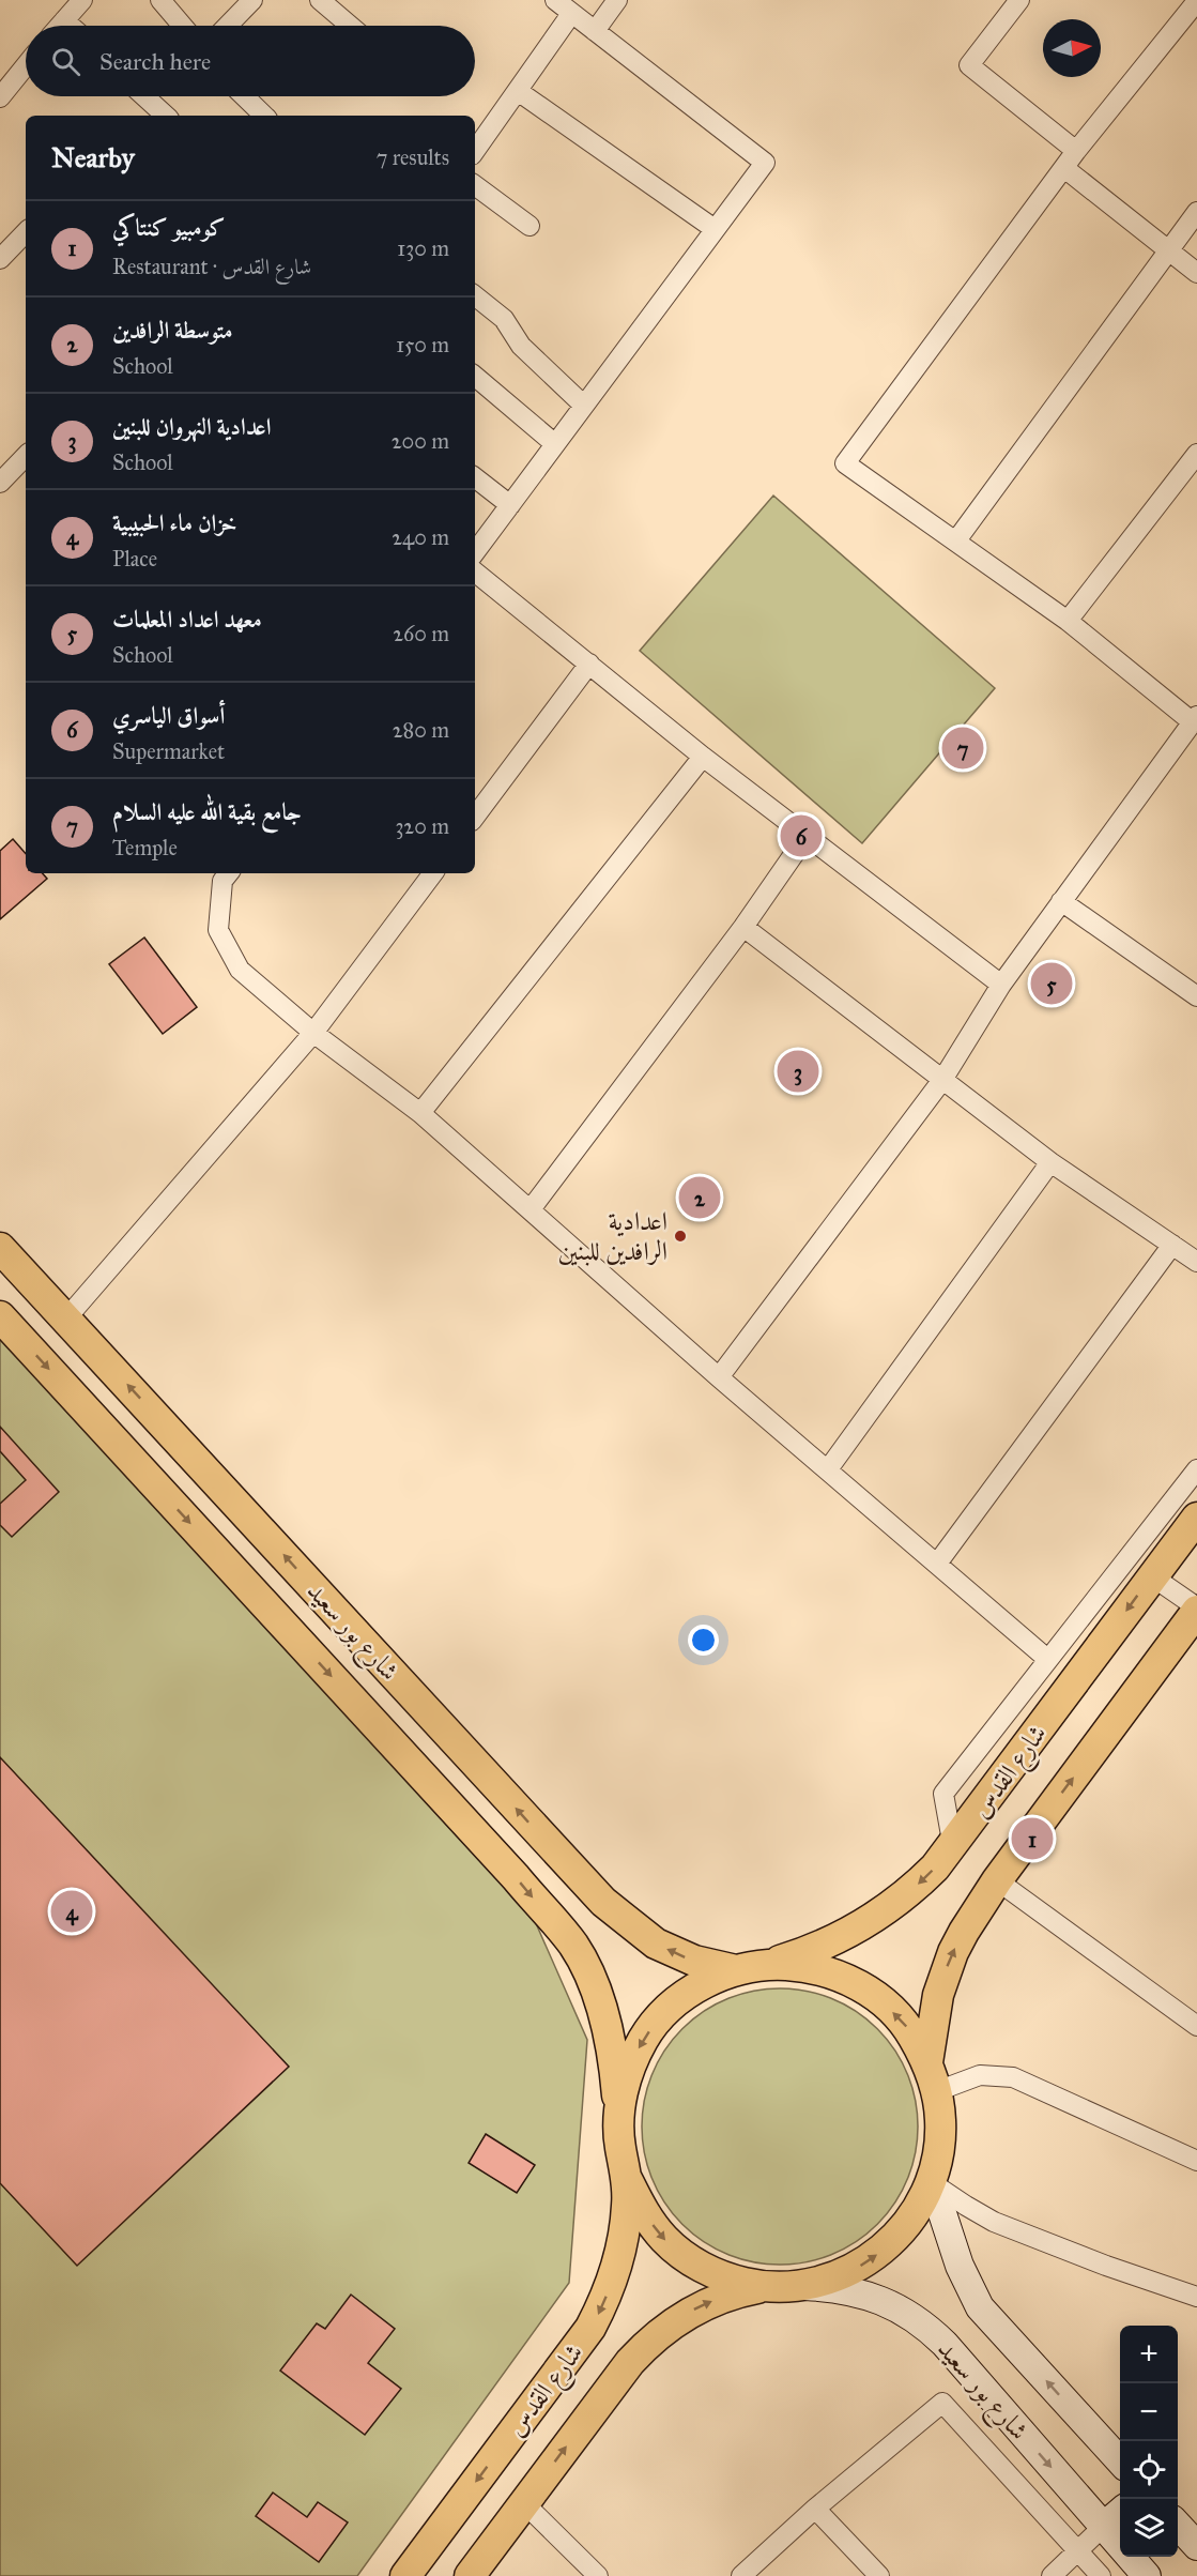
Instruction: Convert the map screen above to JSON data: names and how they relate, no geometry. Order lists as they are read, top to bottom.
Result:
{
  "streets": {
    "main road": ["شارع بور سعيد", "شارع القدس"]
  },
  "places": ["اعدادية الرافدين للبنين"],
  "north": "right",
  "page": {
    "search": "Search here",
    "heading": ["Nearby", "7 results"],
    "list": [
      {
        "mark": "1",
        "name": "كومبيو كنتاكي",
        "note": "Restaurant · شارع القدس",
        "value": "130 m"
      },
      {
        "mark": "2",
        "name": "متوسطة الرافدين",
        "note": "School",
        "value": "150 m"
      },
      {
        "mark": "3",
        "name": "اعدادية النهروان للبنين",
        "note": "School",
        "value": "200 m"
      },
      {
        "mark": "4",
        "name": "خزان ماء الحبيبية",
        "note": "Place",
        "value": "240 m"
      },
      {
        "mark": "5",
        "name": "معهد اعداد المعلمات",
        "note": "School",
        "value": "260 m"
      },
      {
        "mark": "6",
        "name": "أسواق الياسري",
        "note": "Supermarket",
        "value": "280 m"
      },
      {
        "mark": "7",
        "name": "جامع بقية الله عليه السلام",
        "note": "Temple",
        "value": "320 m"
      }
    ],
    "pins": [
      "7",
      "6",
      "5",
      "3",
      "2",
      "1",
      "4"
    ],
    "map_buttons": ["+", "−"]
  }
}
